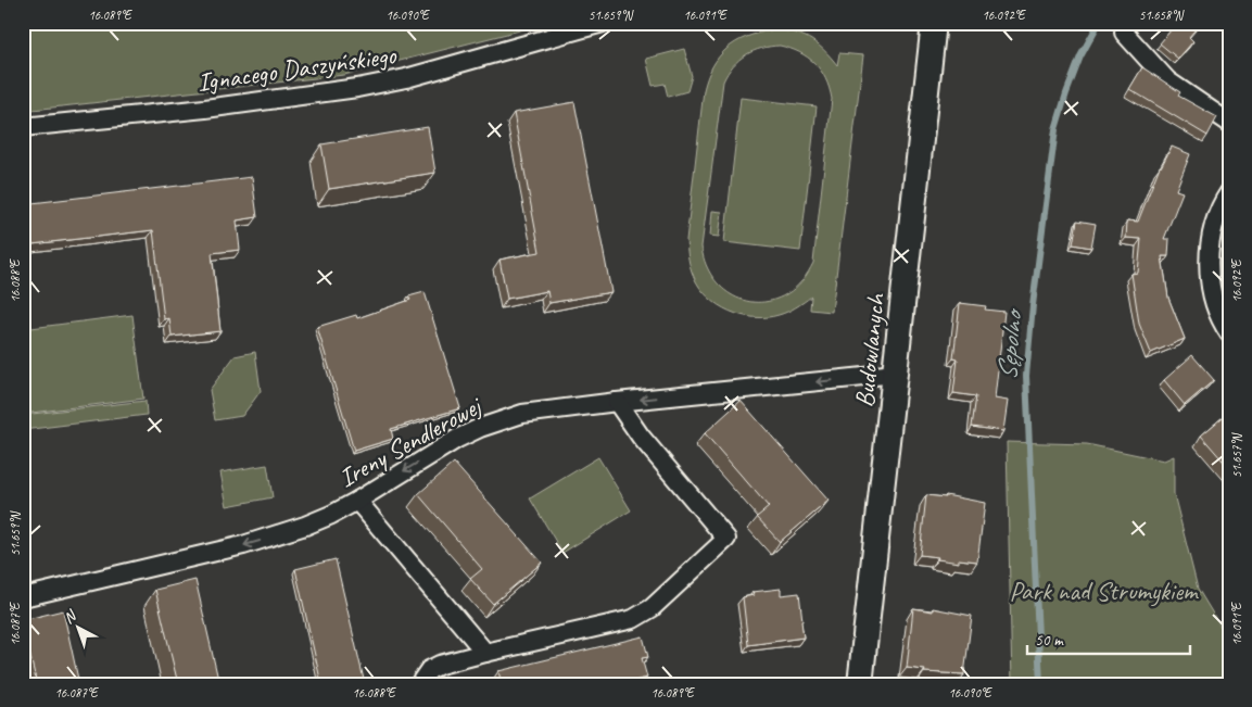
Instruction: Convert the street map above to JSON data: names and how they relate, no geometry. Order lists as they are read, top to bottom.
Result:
{
  "streets": {
    "street": ["Ignacego Daszyńskiego", "Budowlanych", "Ireny Sendlerowej"]
  },
  "crossings": [
    ["Budowlanych", "Ireny Sendlerowej"]
  ],
  "one_way": ["Ireny Sendlerowej"],
  "water": ["Sępolno"],
  "parks": ["Park nad Strumykiem"],
  "scale_bar": "50 m",
  "north": "top left",
  "coordinates": [
    "16.089°E",
    "16.090°E",
    "51.659°N",
    "16.091°E",
    "16.092°E",
    "51.658°N",
    "16.088°E",
    "51.657°N",
    "16.087°E"
  ]
}
